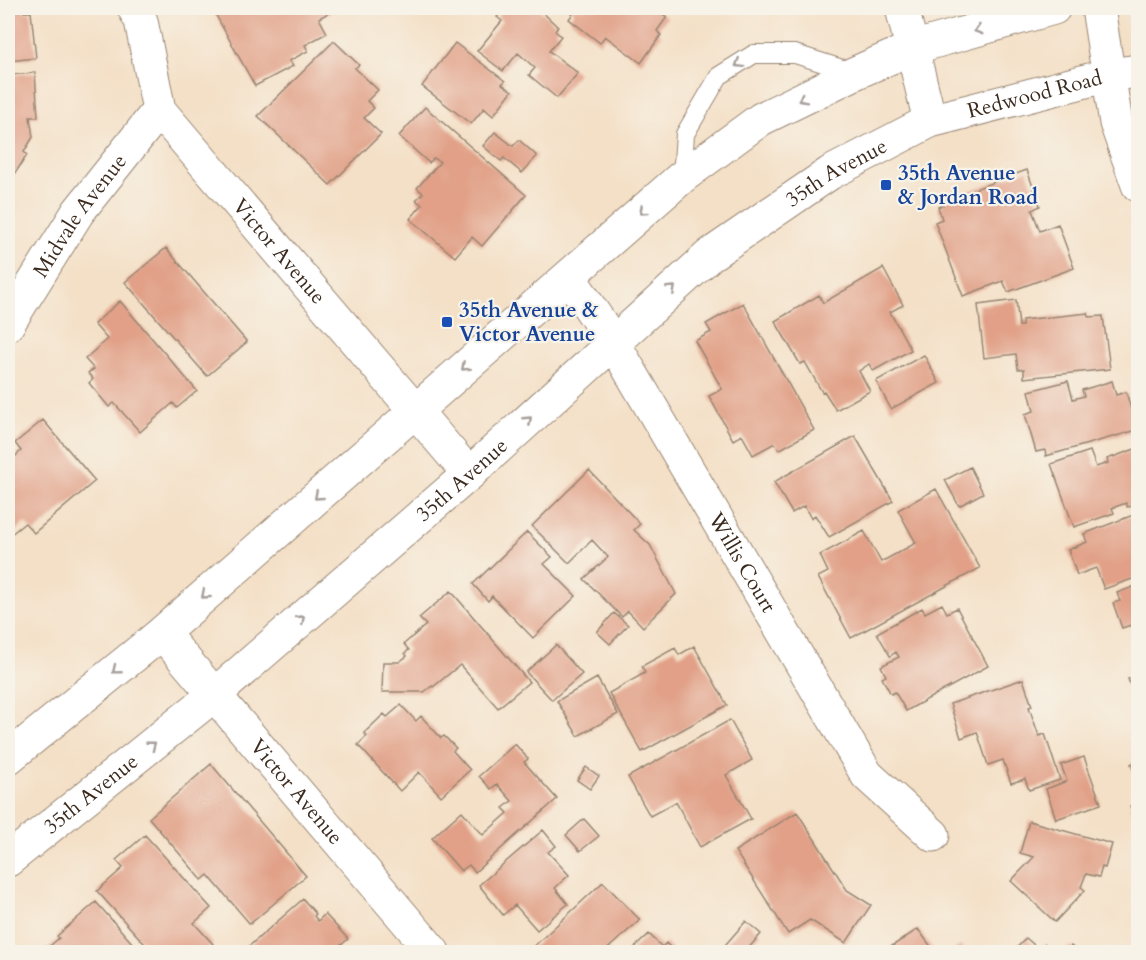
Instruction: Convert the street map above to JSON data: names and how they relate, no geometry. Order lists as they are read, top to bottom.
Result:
{
  "streets": {
    "main road": [
      "Redwood Road",
      "35th Avenue",
      "Midvale Avenue",
      "Victor Avenue",
      "Willis Court"
    ]
  },
  "crossings": [
    ["Redwood Road", "35th Avenue"],
    ["35th Avenue", "Victor Avenue"],
    ["35th Avenue", "Willis Court"],
    ["Midvale Avenue", "Victor Avenue"]
  ],
  "places": {
    "transit": ["35th Avenue & Jordan Road", "35th Avenue & Victor Avenue"]
  }
}
